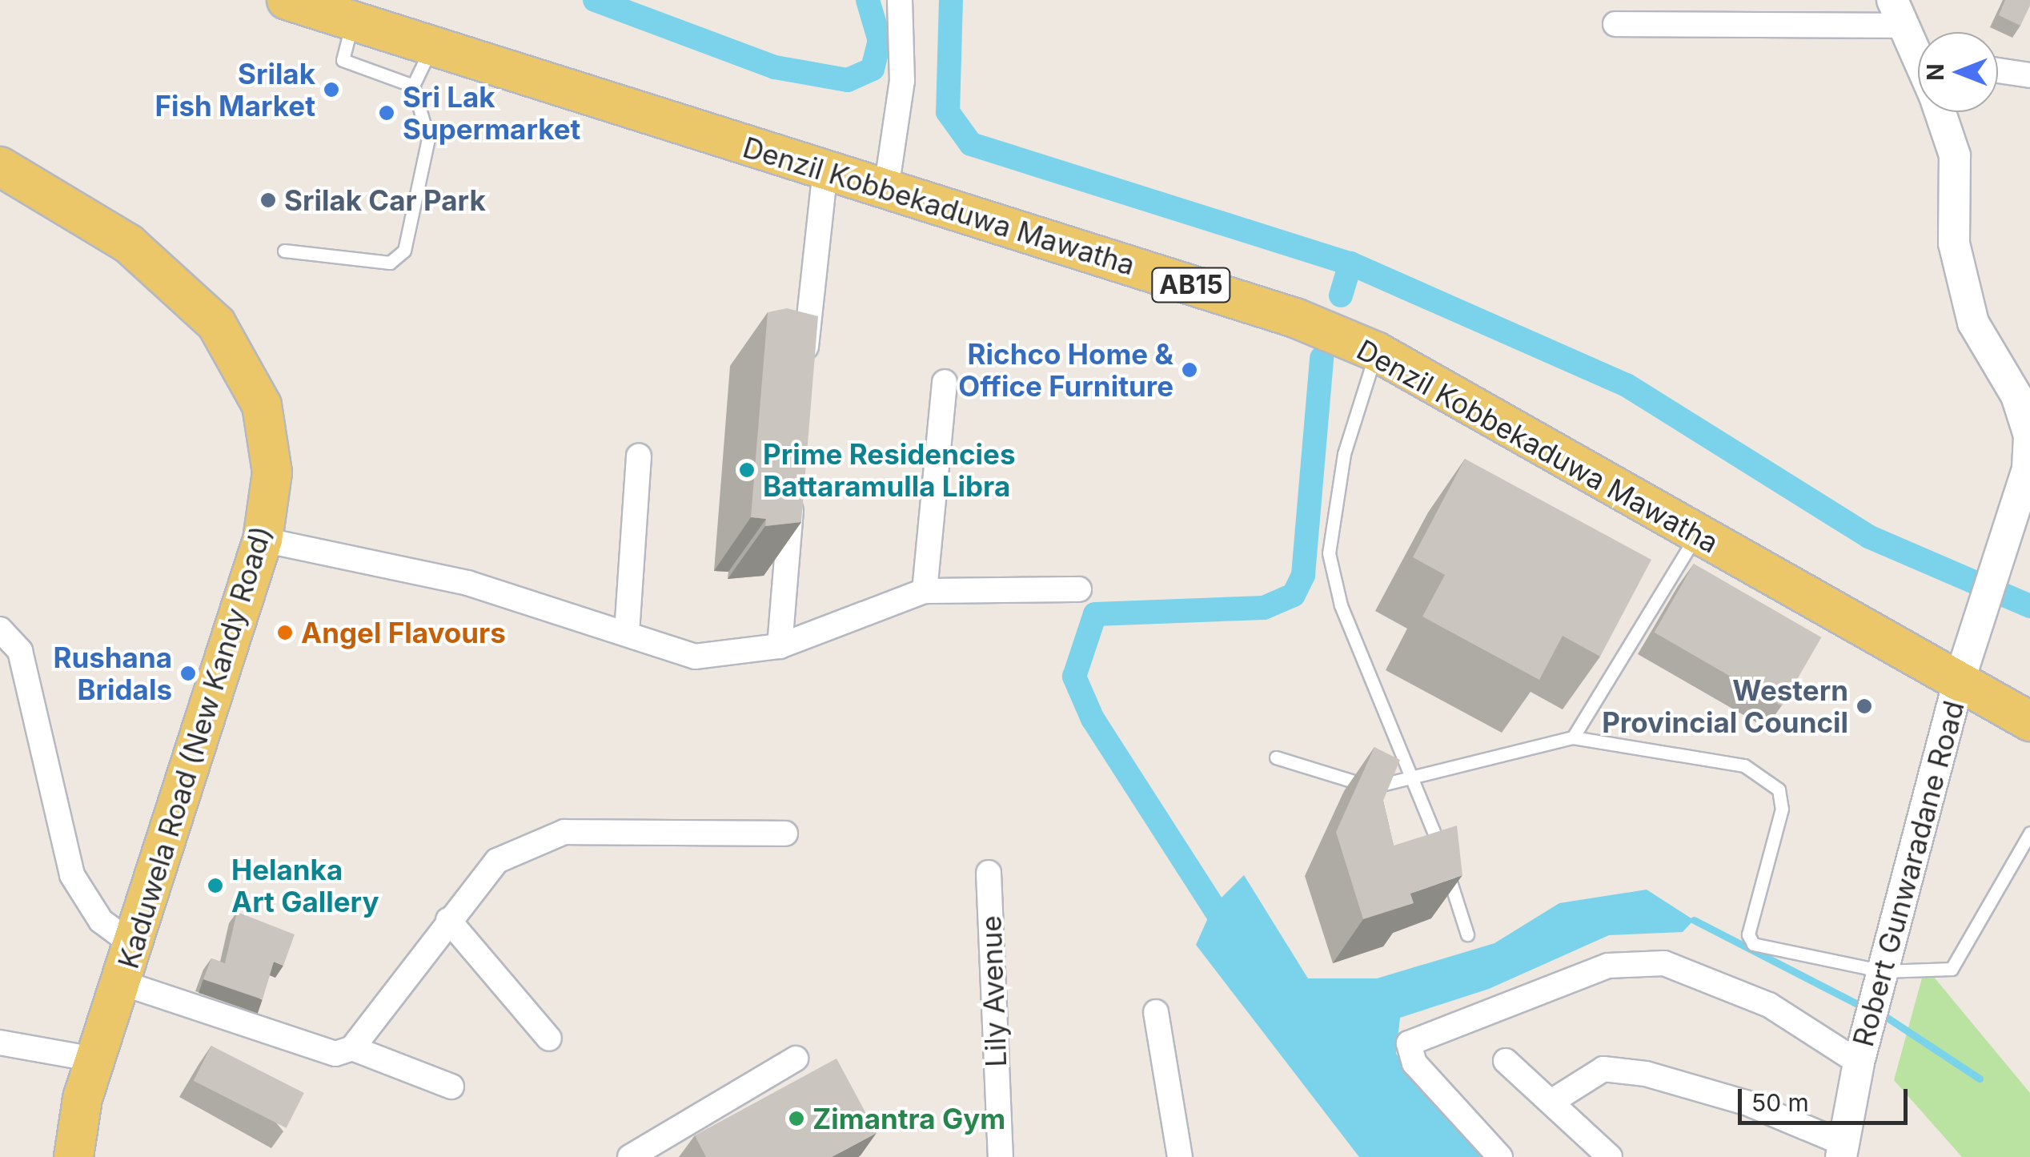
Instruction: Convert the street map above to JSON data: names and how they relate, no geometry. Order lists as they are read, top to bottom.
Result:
{
  "streets": {
    "main road": ["Denzil Kobbekaduwa Mawatha", "AB15", "Kaduwela Road (New Kandy Road)"],
    "street": ["Robert Gunwaradane Road", "Lily Avenue"]
  },
  "crossings": [
    ["Denzil Kobbekaduwa Mawatha", "Robert Gunwaradane Road"]
  ],
  "places": [
    "Srilak Fish Market",
    "Sri Lak Supermarket",
    "Srilak Car Park",
    "Richco Home & Office Furniture",
    "Prime Residencies Battaramulla Libra",
    "Angel Flavours",
    "Rushana Bridals",
    "Western Provincial Council",
    "Helanka Art Gallery",
    "Zimantra Gym"
  ],
  "scale_bar": "50 m",
  "north": "left"
}
